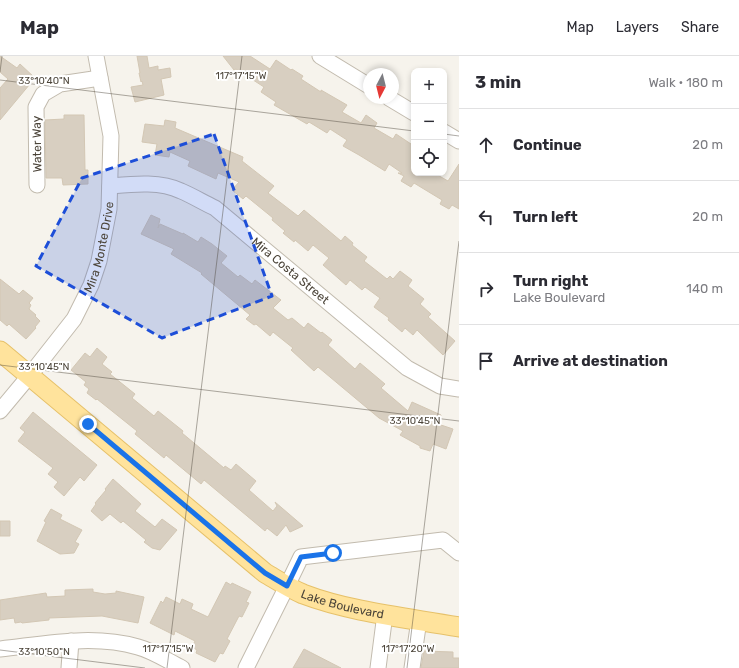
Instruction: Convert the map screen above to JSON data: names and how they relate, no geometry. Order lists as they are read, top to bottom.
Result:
{
  "streets": {
    "main road": ["Lake Boulevard"],
    "street": ["Water Way", "Mira Monte Drive", "Mira Costa Street"]
  },
  "crossings": [
    ["Water Way", "Mira Monte Drive"],
    ["Mira Monte Drive", "Mira Costa Street"],
    ["Mira Monte Drive", "Lake Boulevard"]
  ],
  "north": "bottom",
  "page": {
    "header": "Map",
    "nav": ["Map", "Layers", "Share"],
    "heading": ["3 min", "Walk · 180 m"],
    "map_buttons": ["+", "−"],
    "list": [
      ["Continue", "20 m"],
      ["Turn left", "20 m"],
      ["Turn right", "Lake Boulevard", "140 m"],
      "Arrive at destination"
    ]
  },
  "coordinates": [
    "117°17'15\"W",
    "33°10'40\"N",
    "33°10'45\"N",
    "117°17'20\"W",
    "33°10'50\"N"
  ]
}
